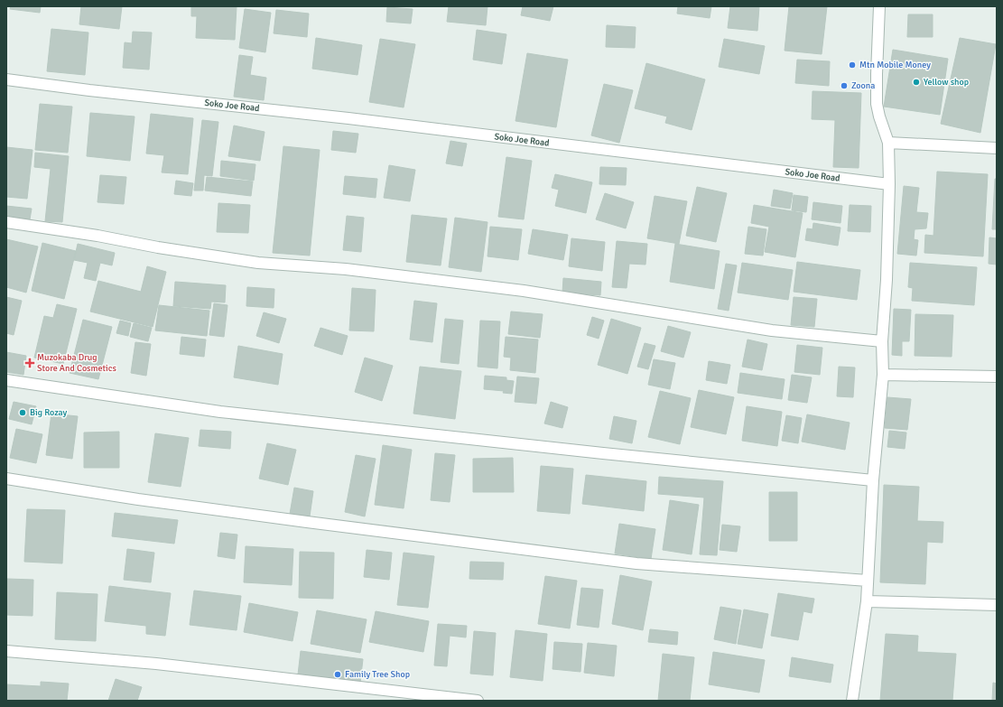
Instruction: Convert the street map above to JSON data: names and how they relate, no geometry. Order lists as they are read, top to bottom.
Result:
{
  "streets": {
    "street": ["Soko Joe Road"]
  },
  "places": {
    "other": [
      "Mtn Mobile Money",
      "Yellow shop",
      "Zoona",
      "Big Rozay",
      "Family Tree Shop"
    ],
    "health": ["Muzokaba Drug Store And Cosmetics"]
  }
}
